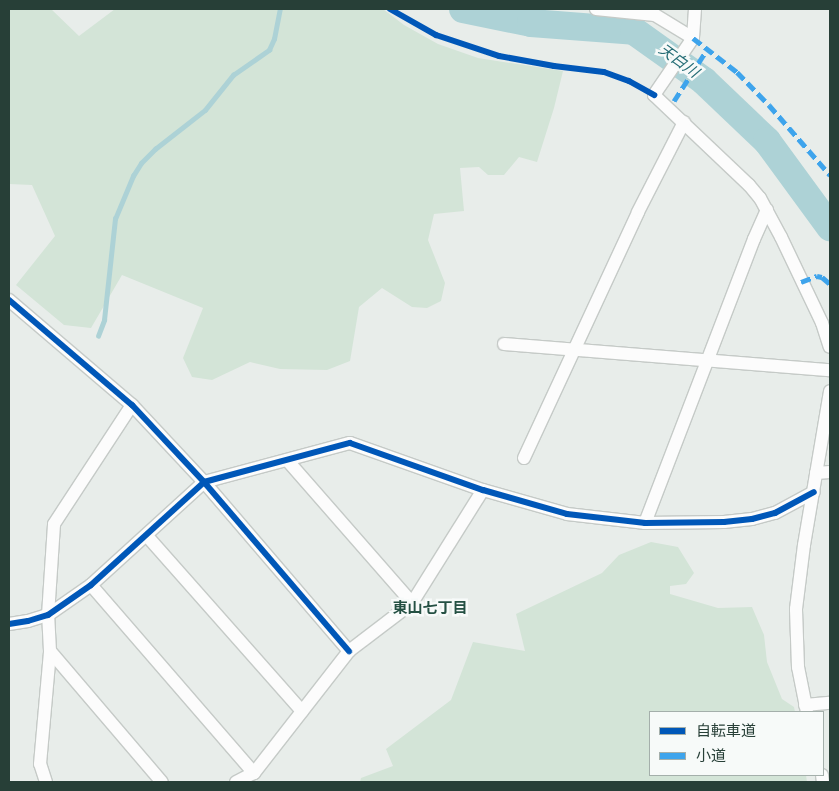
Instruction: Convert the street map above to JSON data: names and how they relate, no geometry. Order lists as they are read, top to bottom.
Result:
{
  "districts": ["東山七丁目"],
  "water": ["天白川"],
  "legend": ["自転車道", "小道"]
}
